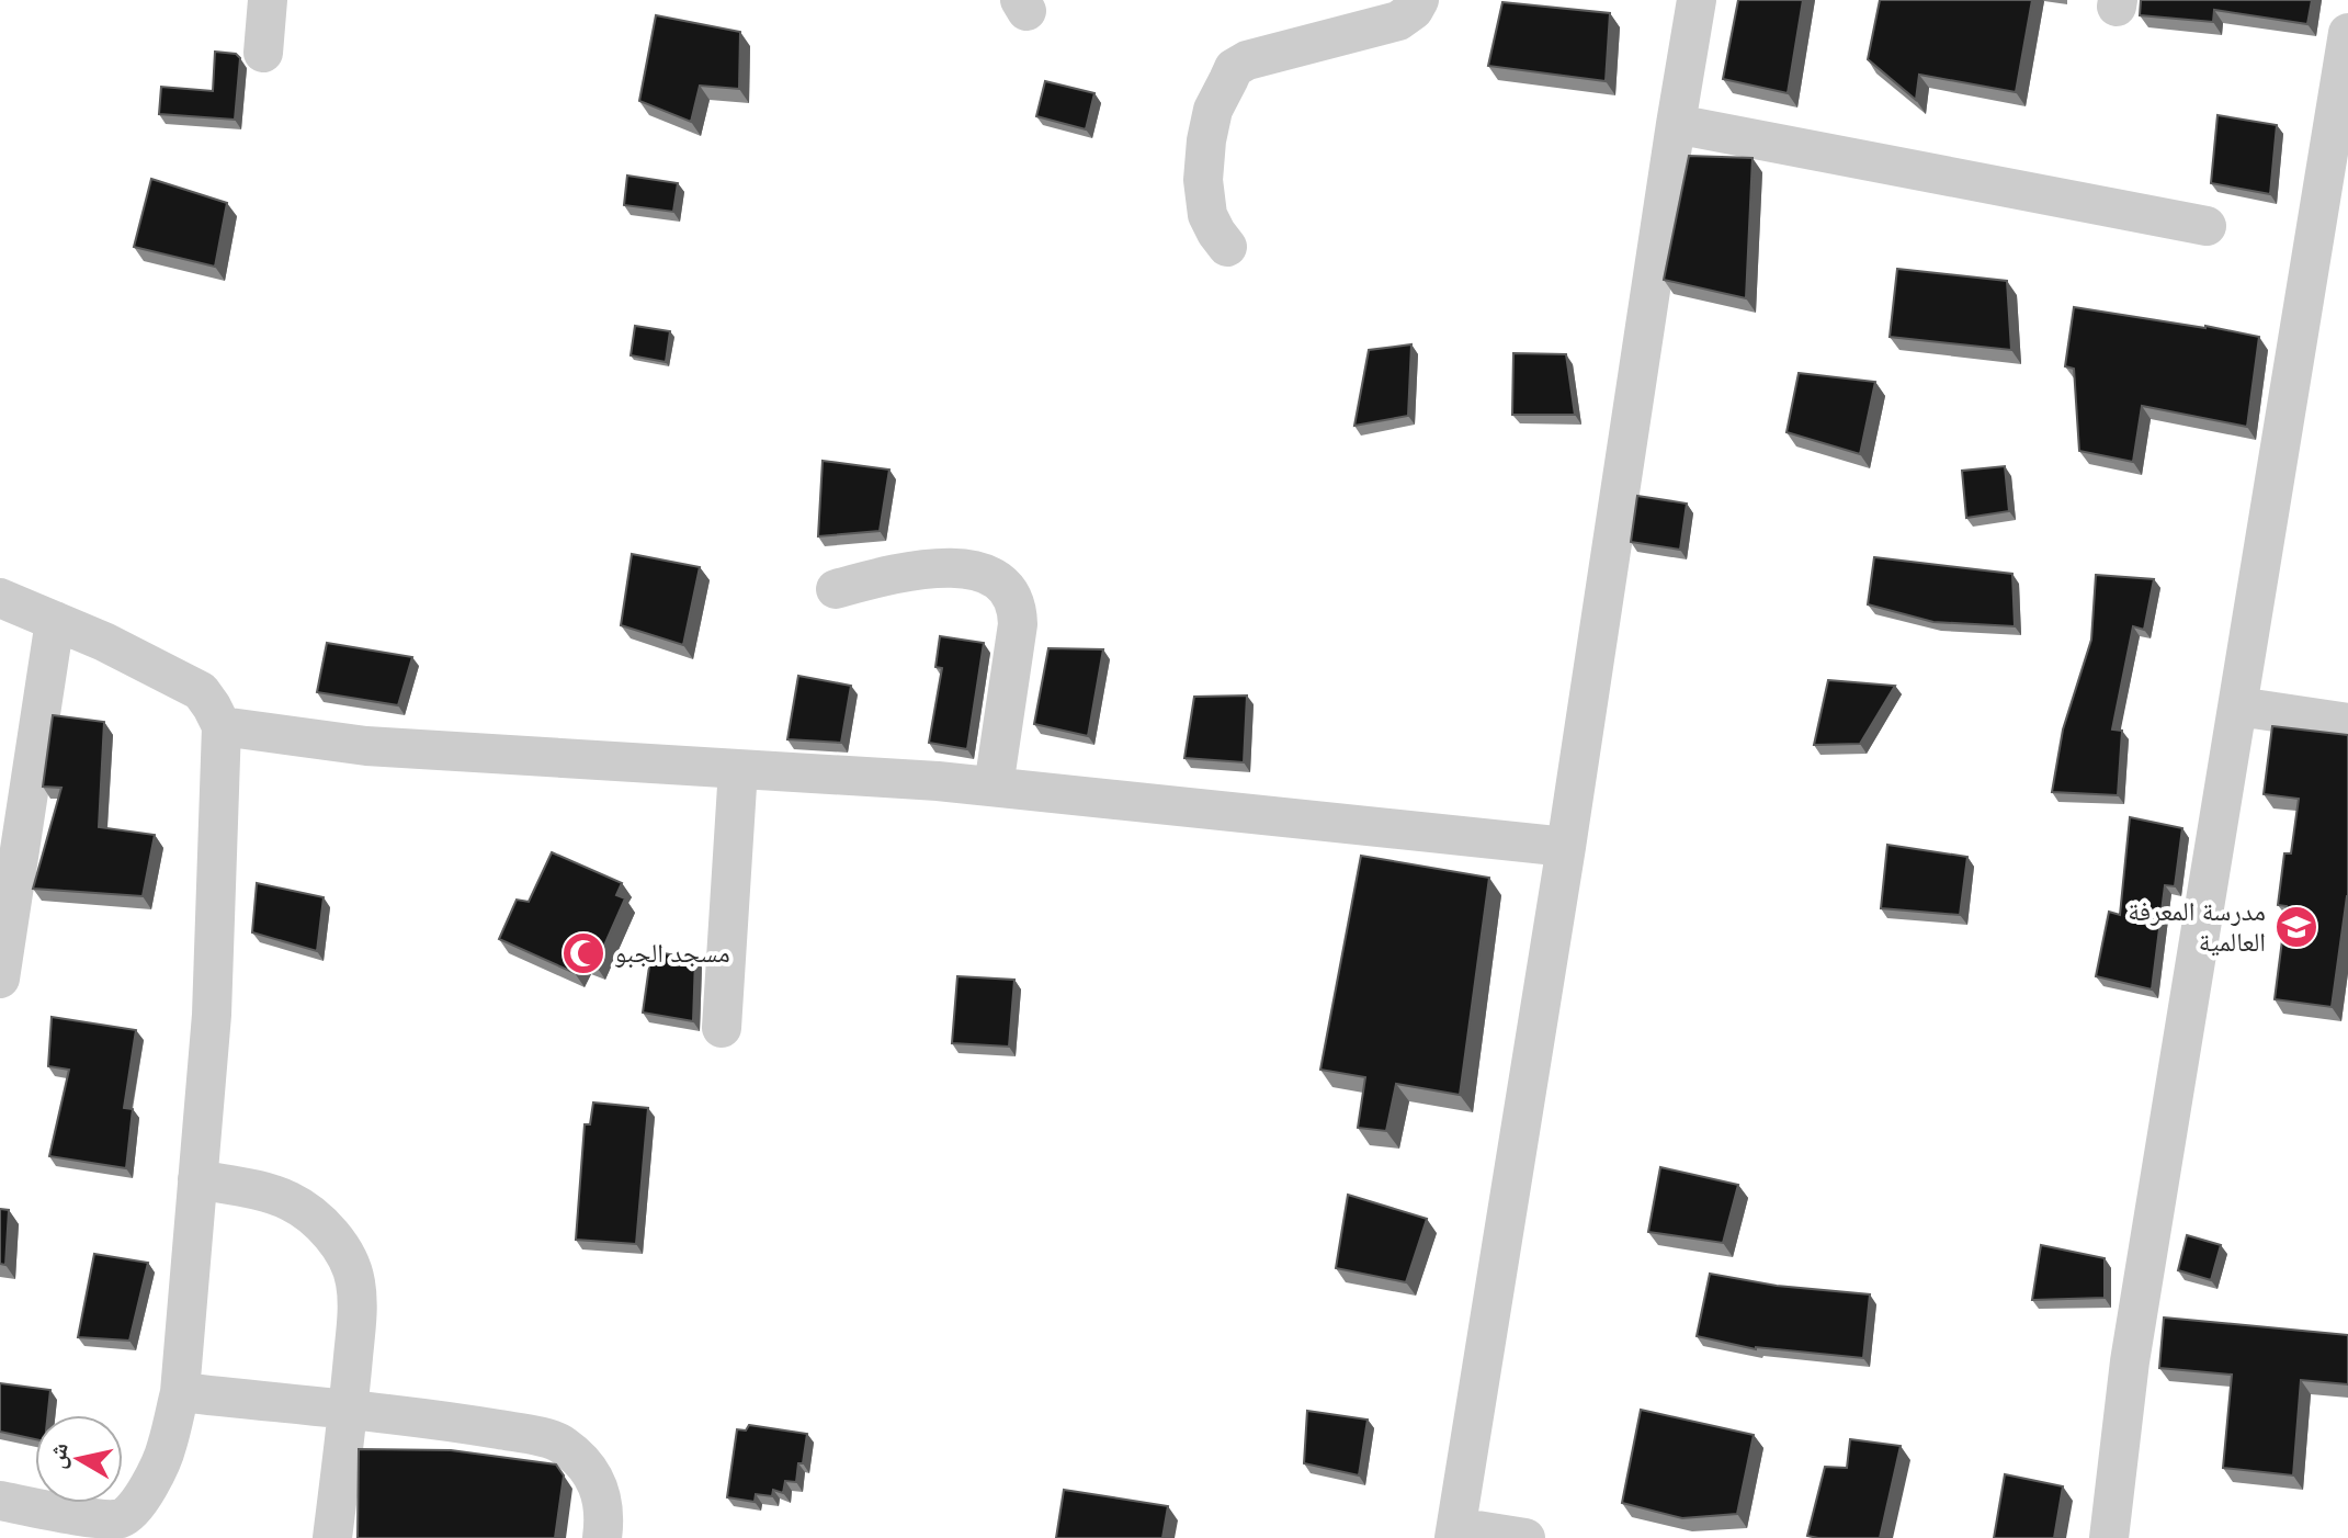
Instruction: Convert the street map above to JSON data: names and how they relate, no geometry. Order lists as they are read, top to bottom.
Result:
{
  "places": {
    "school or university": ["مدرسة المعرفة العالمية"],
    "mosque": ["مسجد الجبو"]
  },
  "north": "left"
}
